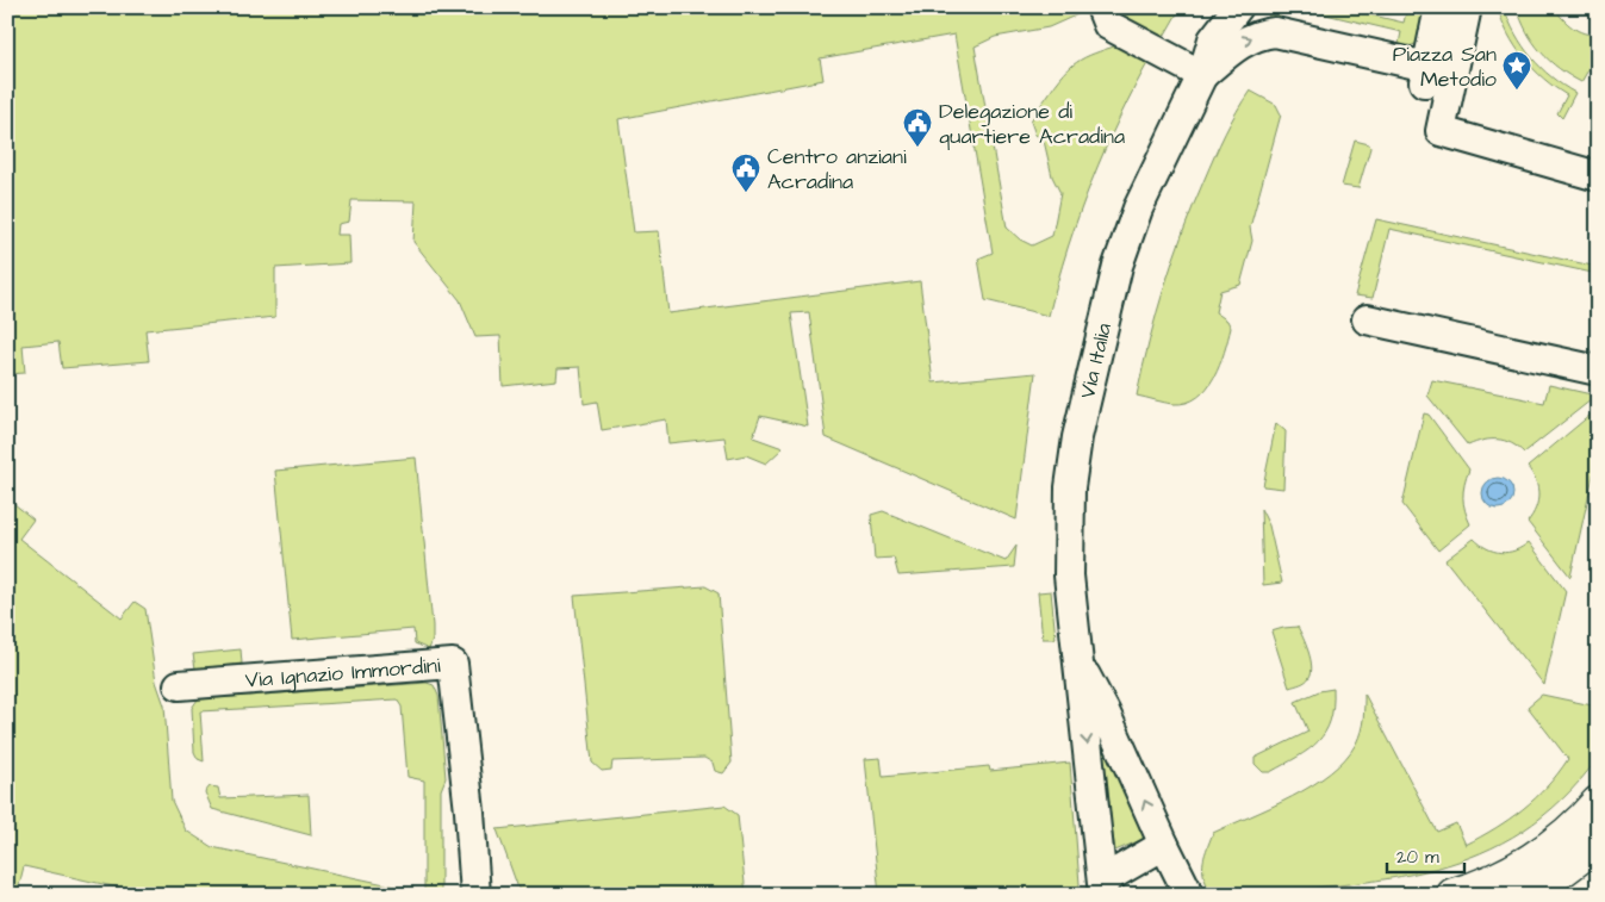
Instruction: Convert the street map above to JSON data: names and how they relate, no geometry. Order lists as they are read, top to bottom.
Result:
{
  "streets": {
    "street": ["Via Italia", "Via Ignazio Immordini"]
  },
  "places": {
    "place": ["Piazza San Metodio"],
    "public building": ["Delegazione di quartiere Acradina", "Centro anziani Acradina"]
  },
  "scale_bar": "20 m"
}
